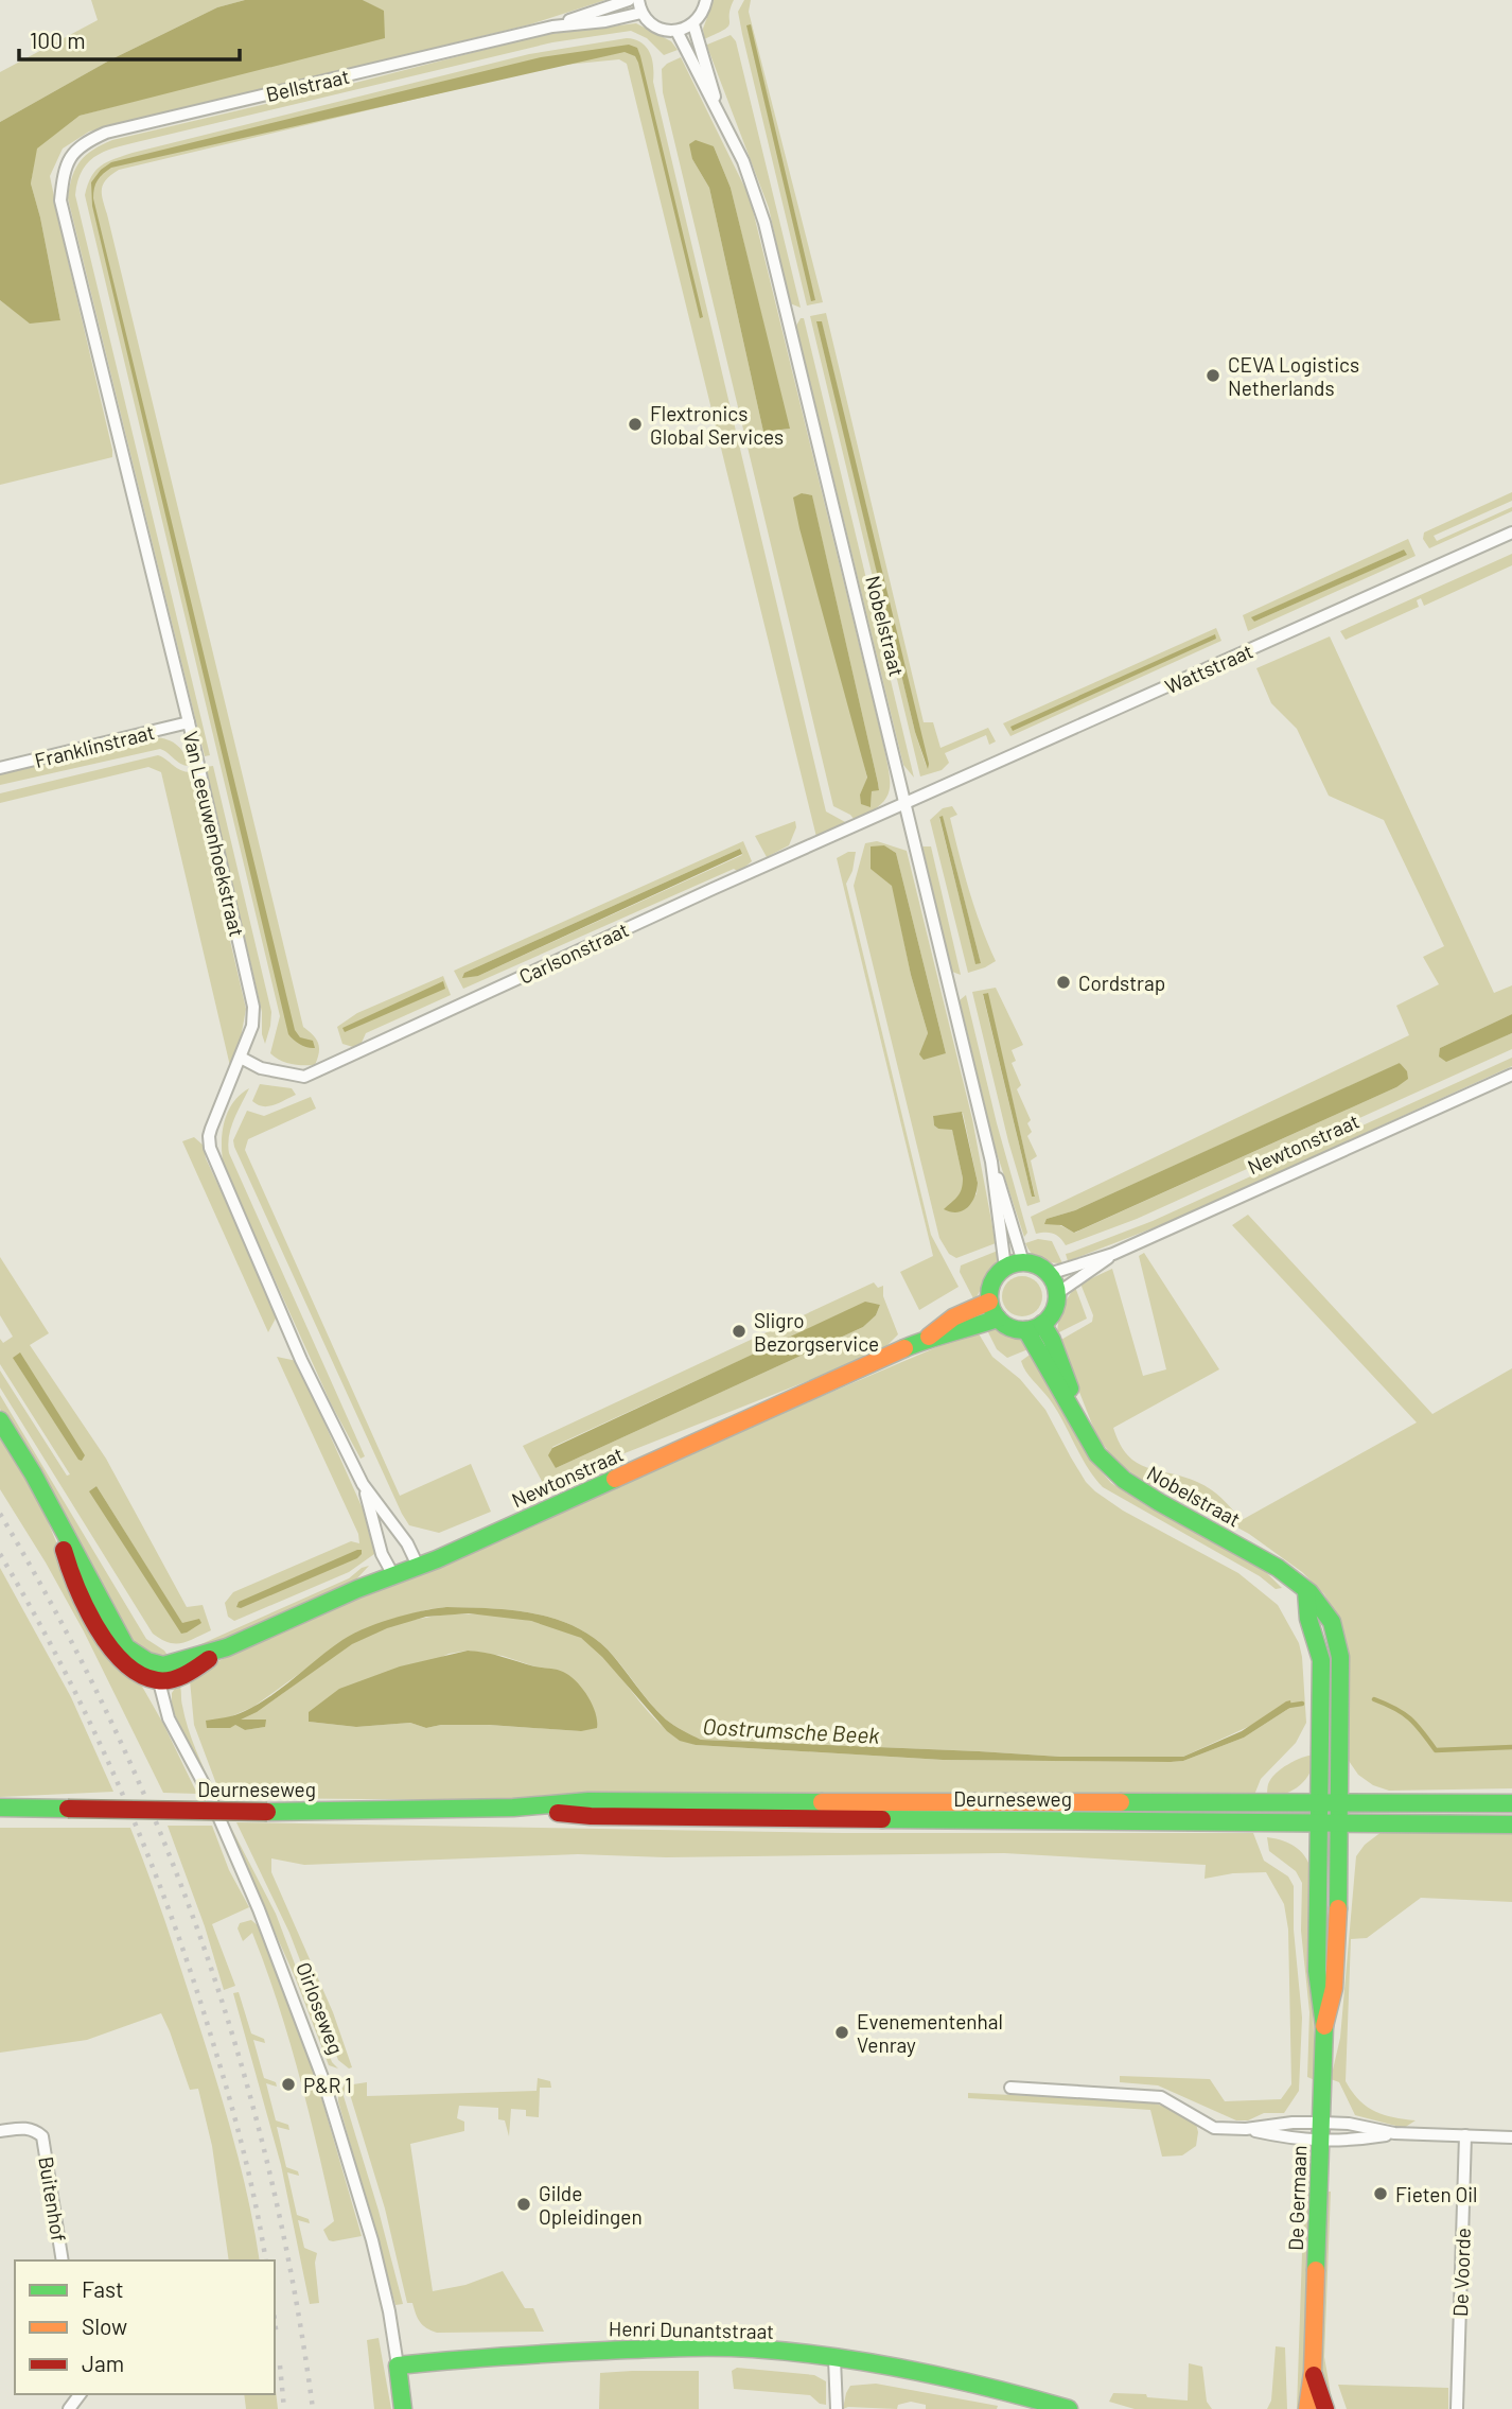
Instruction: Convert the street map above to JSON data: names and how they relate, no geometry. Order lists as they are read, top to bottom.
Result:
{
  "streets": {
    "main road": [
      "Nobelstraat",
      "Newtonstraat",
      "Deurneseweg",
      "De Germaan",
      "Henri Dunantstraat"
    ],
    "street": [
      "Bellstraat",
      "Wattstraat",
      "Franklinstraat",
      "Van Leeuwenhoekstraat",
      "Carlsonstraat",
      "Oirloseweg",
      "Buitenhof",
      "De Voorde"
    ]
  },
  "crossings": [
    ["Bellstraat", "Van Leeuwenhoekstraat"],
    ["Nobelstraat", "Wattstraat"],
    ["Nobelstraat", "Carlsonstraat"],
    ["Nobelstraat", "Newtonstraat"],
    ["Nobelstraat", "Deurneseweg"],
    ["Nobelstraat", "De Germaan"],
    ["Wattstraat", "Carlsonstraat"],
    ["Franklinstraat", "Van Leeuwenhoekstraat"],
    ["Van Leeuwenhoekstraat", "Carlsonstraat"],
    ["Van Leeuwenhoekstraat", "Newtonstraat"],
    ["Newtonstraat", "Oirloseweg"],
    ["Deurneseweg", "De Germaan"],
    ["Oirloseweg", "Henri Dunantstraat"]
  ],
  "water": ["Oostrumsche Beek"],
  "places": [
    "CEVA Logistics Netherlands",
    "Flextronics Global Services",
    "Cordstrap",
    "Sligro Bezorgservice",
    "Evenementenhal Venray",
    "P&R 1",
    "Fieten Oil",
    "Gilde Opleidingen"
  ],
  "legend": ["Fast", "Slow", "Jam"],
  "scale_bar": "100 m"
}
